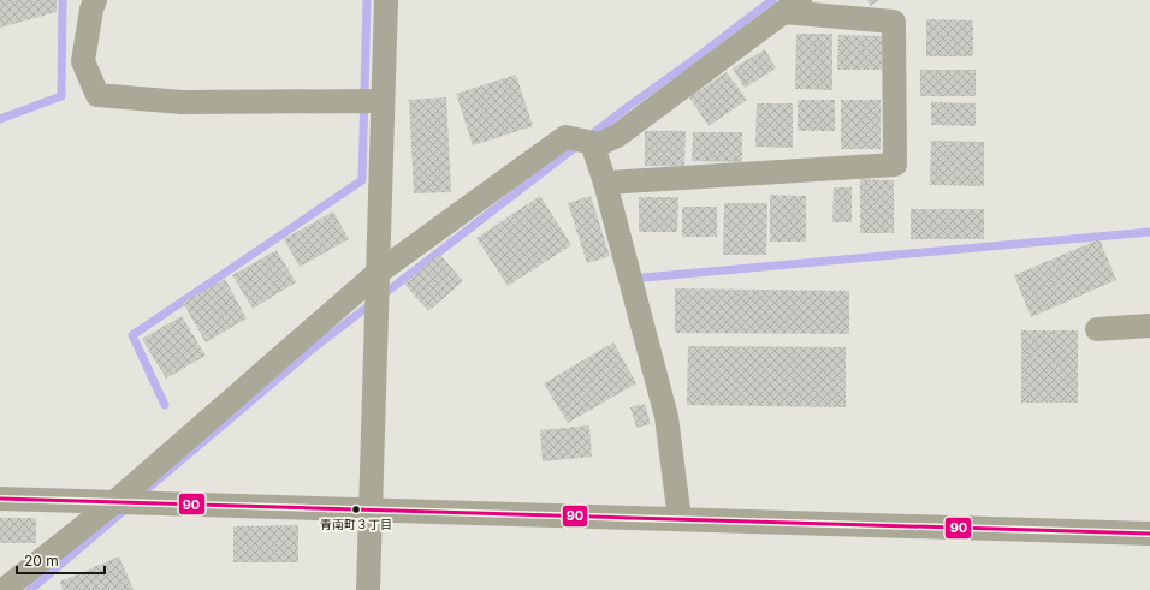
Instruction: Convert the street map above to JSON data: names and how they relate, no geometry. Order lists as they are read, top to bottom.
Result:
{
  "places": ["青南町３丁目"],
  "lines": ["transit line 90"],
  "scale_bar": "20 m"
}
